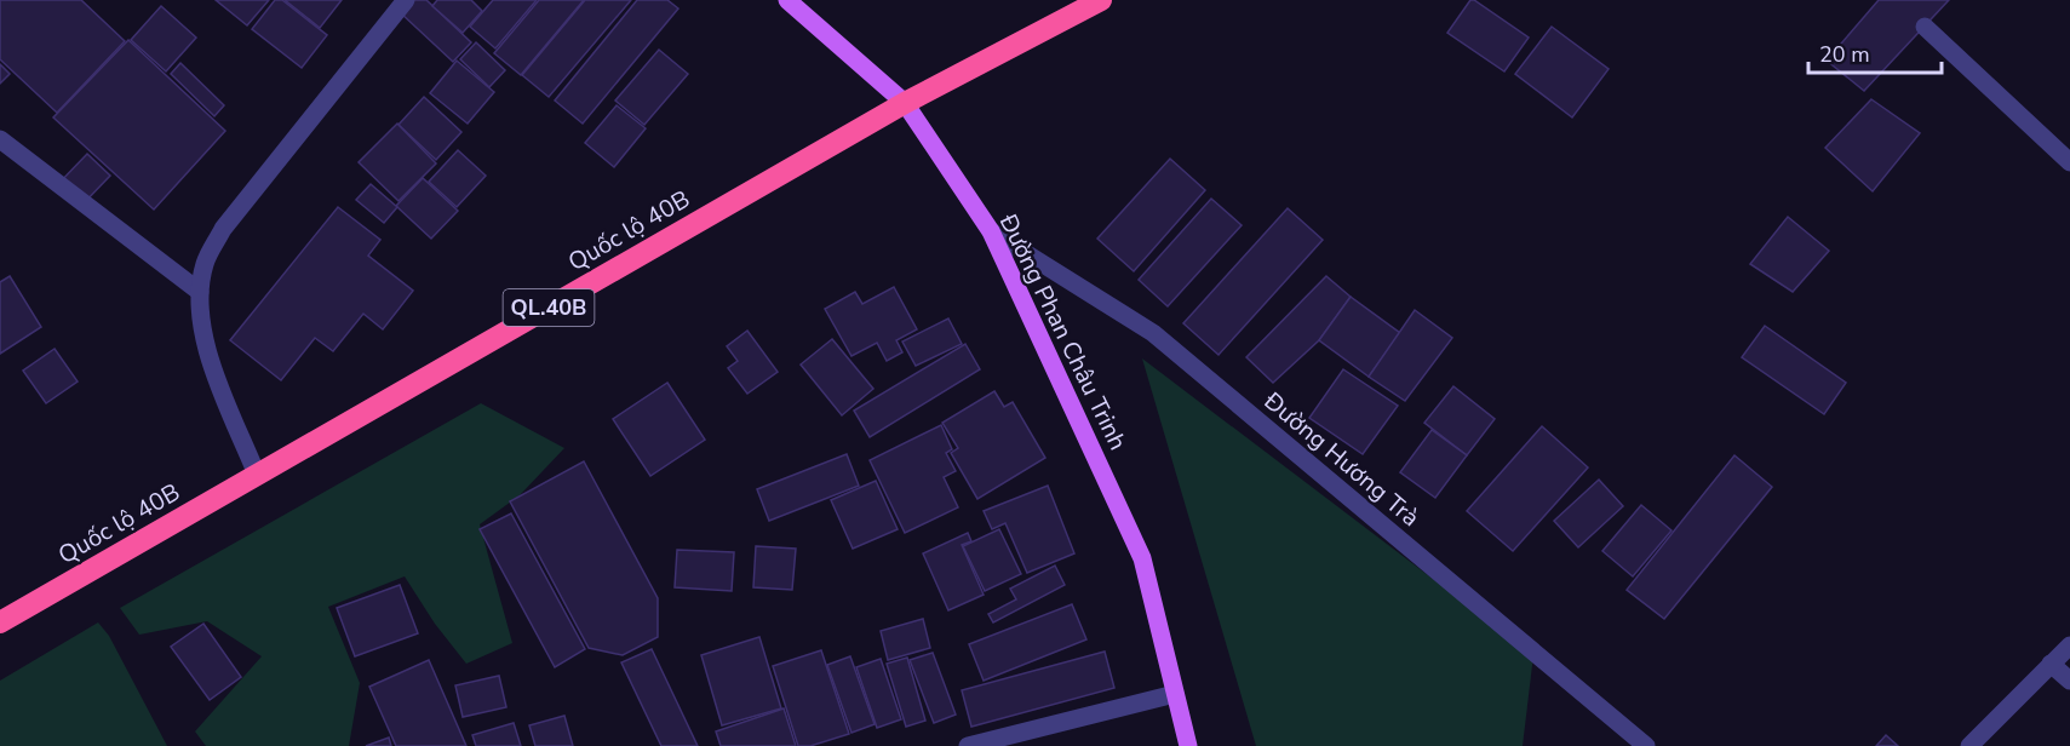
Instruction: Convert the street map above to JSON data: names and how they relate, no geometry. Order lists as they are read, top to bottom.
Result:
{
  "streets": {
    "highway": ["Quốc lộ 40B", "QL.40B"],
    "main road": ["Đường Phan Châu Trinh"],
    "street": ["Đường Hương Trà"]
  },
  "crossings": [
    ["Quốc lộ 40B", "Đường Phan Châu Trinh"],
    ["Đường Phan Châu Trinh", "Đường Hương Trà"]
  ],
  "scale_bar": "20 m"
}
